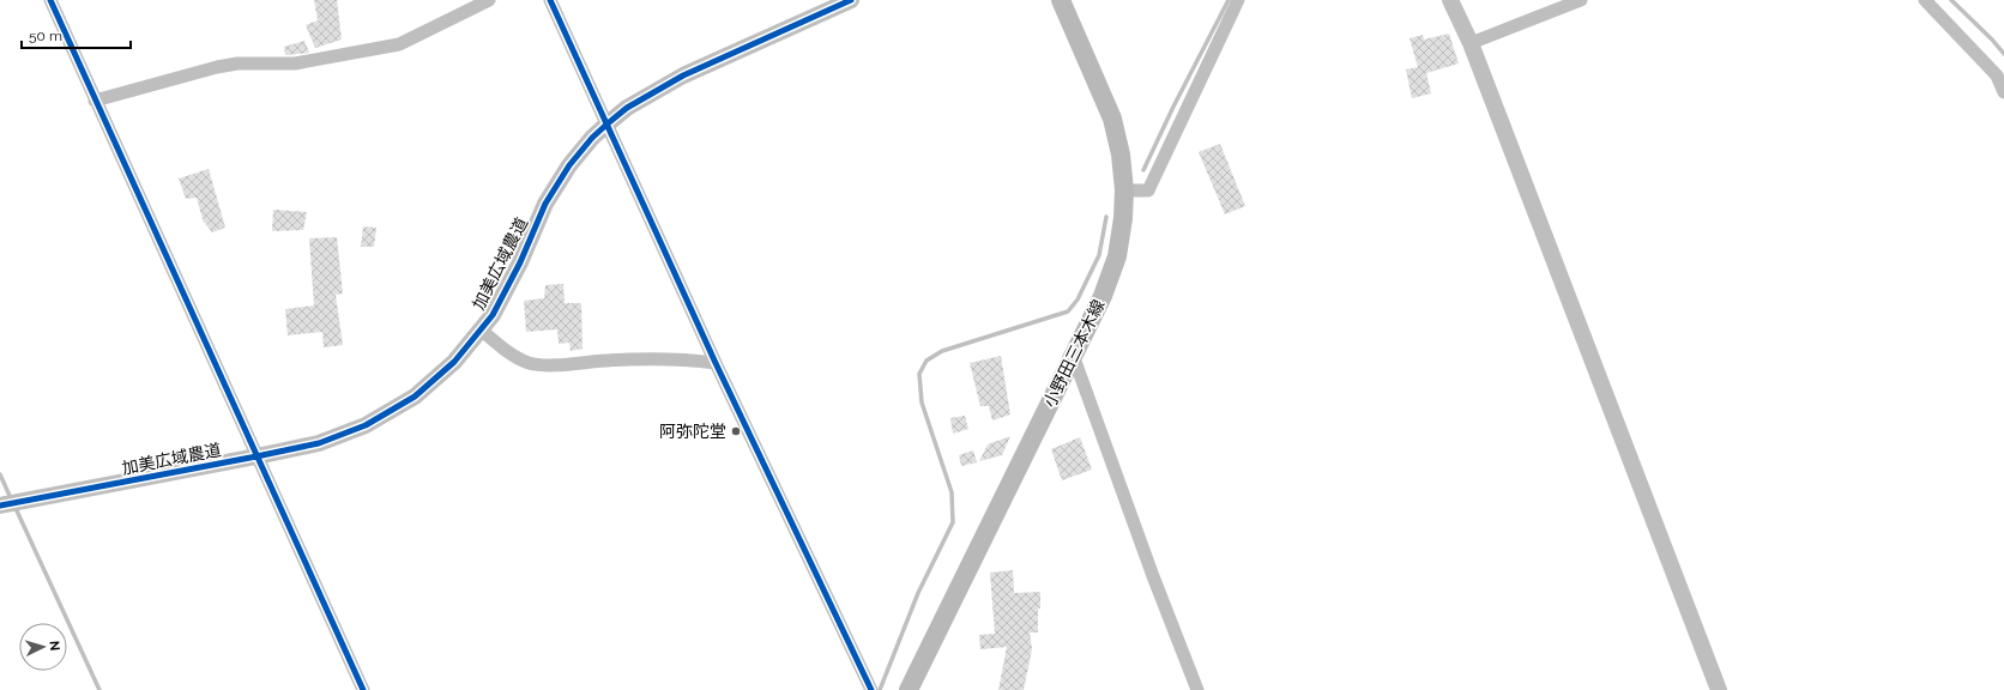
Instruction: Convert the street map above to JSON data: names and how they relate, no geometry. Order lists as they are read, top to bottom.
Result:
{
  "streets": {
    "main road": ["小野田三本木線"],
    "street": ["加美広域農道"]
  },
  "places": ["阿弥陀堂"],
  "scale_bar": "50 m",
  "north": "right"
}
